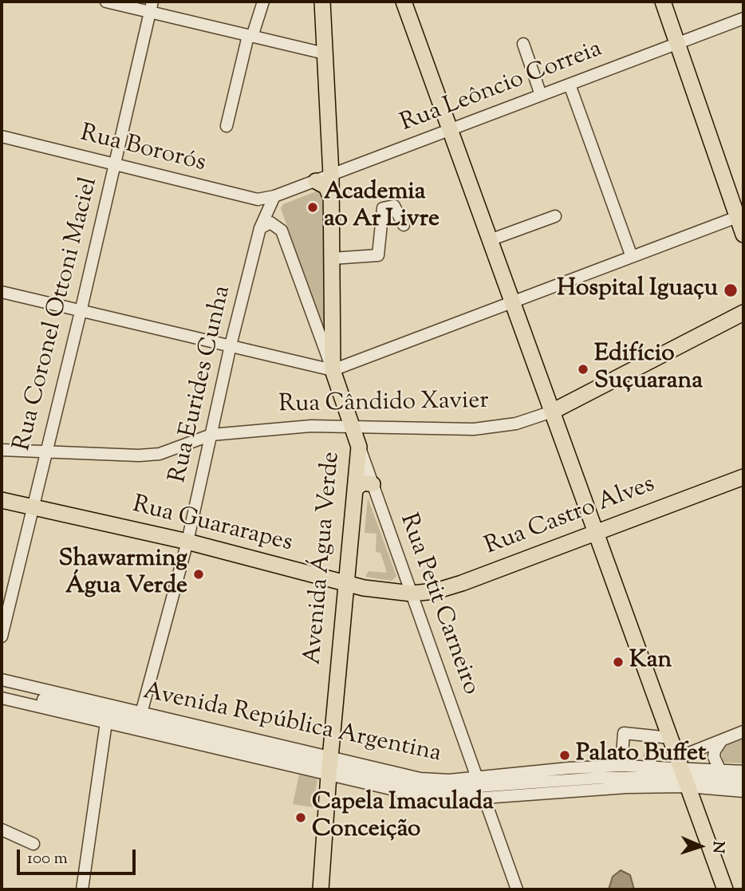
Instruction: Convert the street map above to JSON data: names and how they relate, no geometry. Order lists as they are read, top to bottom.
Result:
{
  "streets": {
    "main road": [
      "Rua Cândido Xavier",
      "Rua Castro Alves",
      "Rua Guararapes",
      "Avenida Água Verde"
    ],
    "street": [
      "Rua Leôncio Correia",
      "Rua Bororós",
      "Rua Coronel Ottoni Maciel",
      "Rua Eurides Cunha",
      "Rua Petit Carneiro",
      "Avenida República Argentina"
    ]
  },
  "crossings": [
    ["Rua Leôncio Correia", "Rua Bororós"],
    ["Rua Leôncio Correia", "Rua Eurides Cunha"],
    ["Rua Leôncio Correia", "Avenida Água Verde"],
    ["Rua Bororós", "Rua Coronel Ottoni Maciel"],
    ["Rua Bororós", "Rua Eurides Cunha"],
    ["Rua Coronel Ottoni Maciel", "Rua Cândido Xavier"],
    ["Rua Coronel Ottoni Maciel", "Rua Guararapes"],
    ["Rua Eurides Cunha", "Rua Cândido Xavier"],
    ["Rua Eurides Cunha", "Rua Guararapes"],
    ["Rua Eurides Cunha", "Avenida República Argentina"],
    ["Rua Cândido Xavier", "Avenida Água Verde"],
    ["Rua Castro Alves", "Rua Guararapes"],
    ["Rua Castro Alves", "Rua Petit Carneiro"],
    ["Rua Guararapes", "Avenida Água Verde"],
    ["Rua Guararapes", "Rua Petit Carneiro"],
    ["Avenida Água Verde", "Rua Petit Carneiro"],
    ["Avenida Água Verde", "Avenida República Argentina"],
    ["Rua Petit Carneiro", "Avenida República Argentina"]
  ],
  "places": [
    "Academia ao Ar Livre",
    "Hospital Iguaçu",
    "Edifício Suçuarana",
    "Shawarming Água Verde",
    "Kan",
    "Palato Buffet",
    "Capela Imaculada Conceição"
  ],
  "scale_bar": "100 m",
  "north": "right"
}
